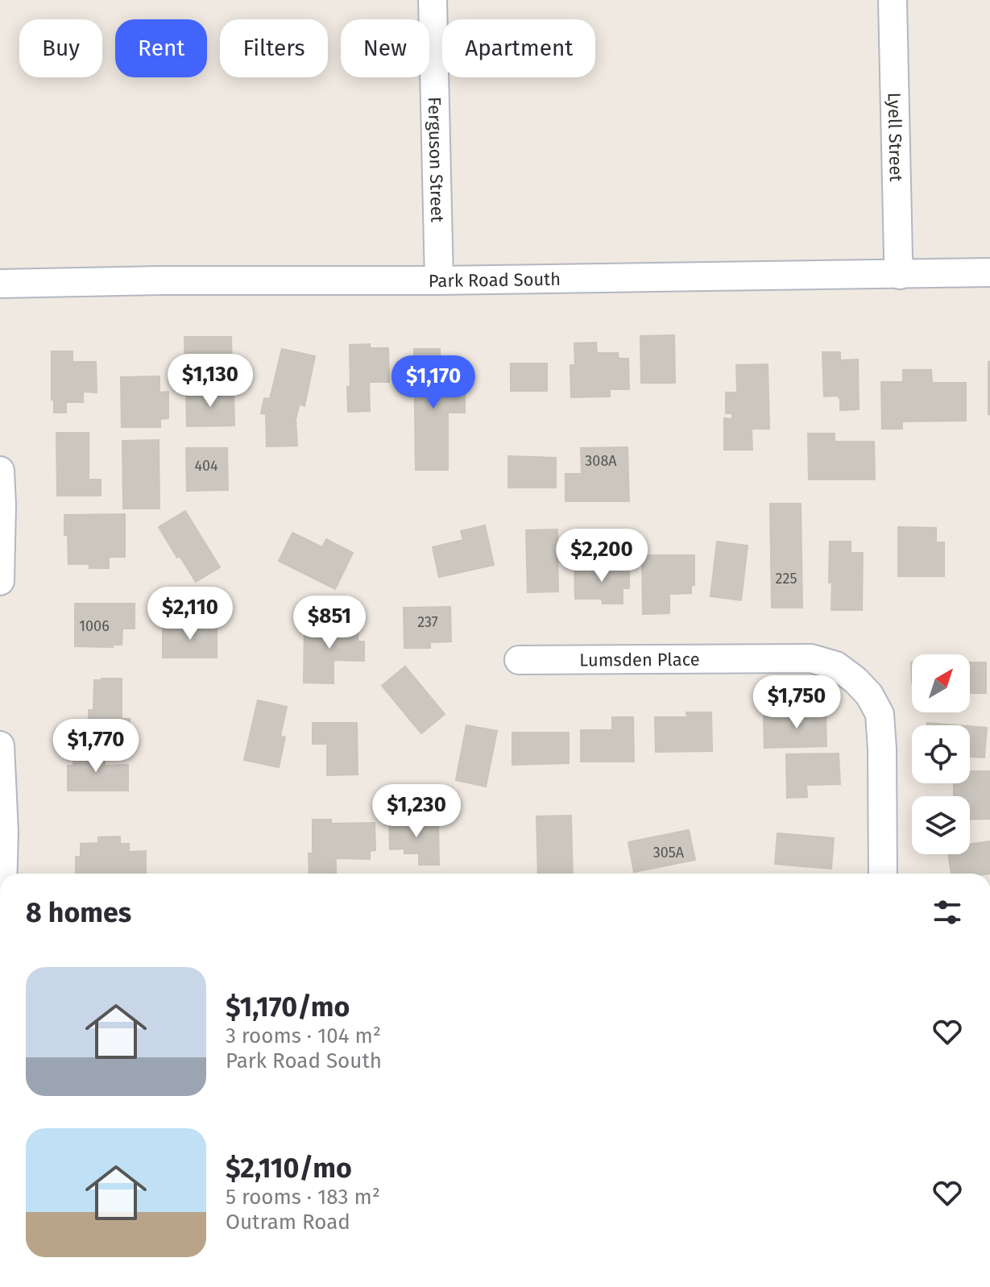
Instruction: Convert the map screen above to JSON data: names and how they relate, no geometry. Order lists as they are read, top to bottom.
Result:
{
  "streets": {
    "street": [
      "Lyell Street",
      "Ferguson Street",
      "Park Road South",
      "Lumsden Place"
    ]
  },
  "crossings": [
    ["Lyell Street", "Park Road South"],
    ["Ferguson Street", "Park Road South"]
  ],
  "house_numbers": [
    "308A",
    "404",
    "225",
    "237",
    "1006",
    "305A"
  ],
  "north": "top right",
  "page": {
    "chip": [
      "Buy",
      "Rent",
      "Filters",
      "New",
      "Apartment"
    ],
    "price": [
      "$1,130",
      "$1,170",
      "$2,200",
      "$2,110",
      "$851",
      "$1,750",
      "$1,770",
      "$1,230"
    ],
    "heading": "8 homes",
    "list": [
      {
        "name": "$1,170/mo",
        "note": "3 rooms · 104 m² · Park Road South"
      },
      {
        "name": "$2,110/mo",
        "note": "5 rooms · 183 m² · Outram Road"
      }
    ]
  }
}
